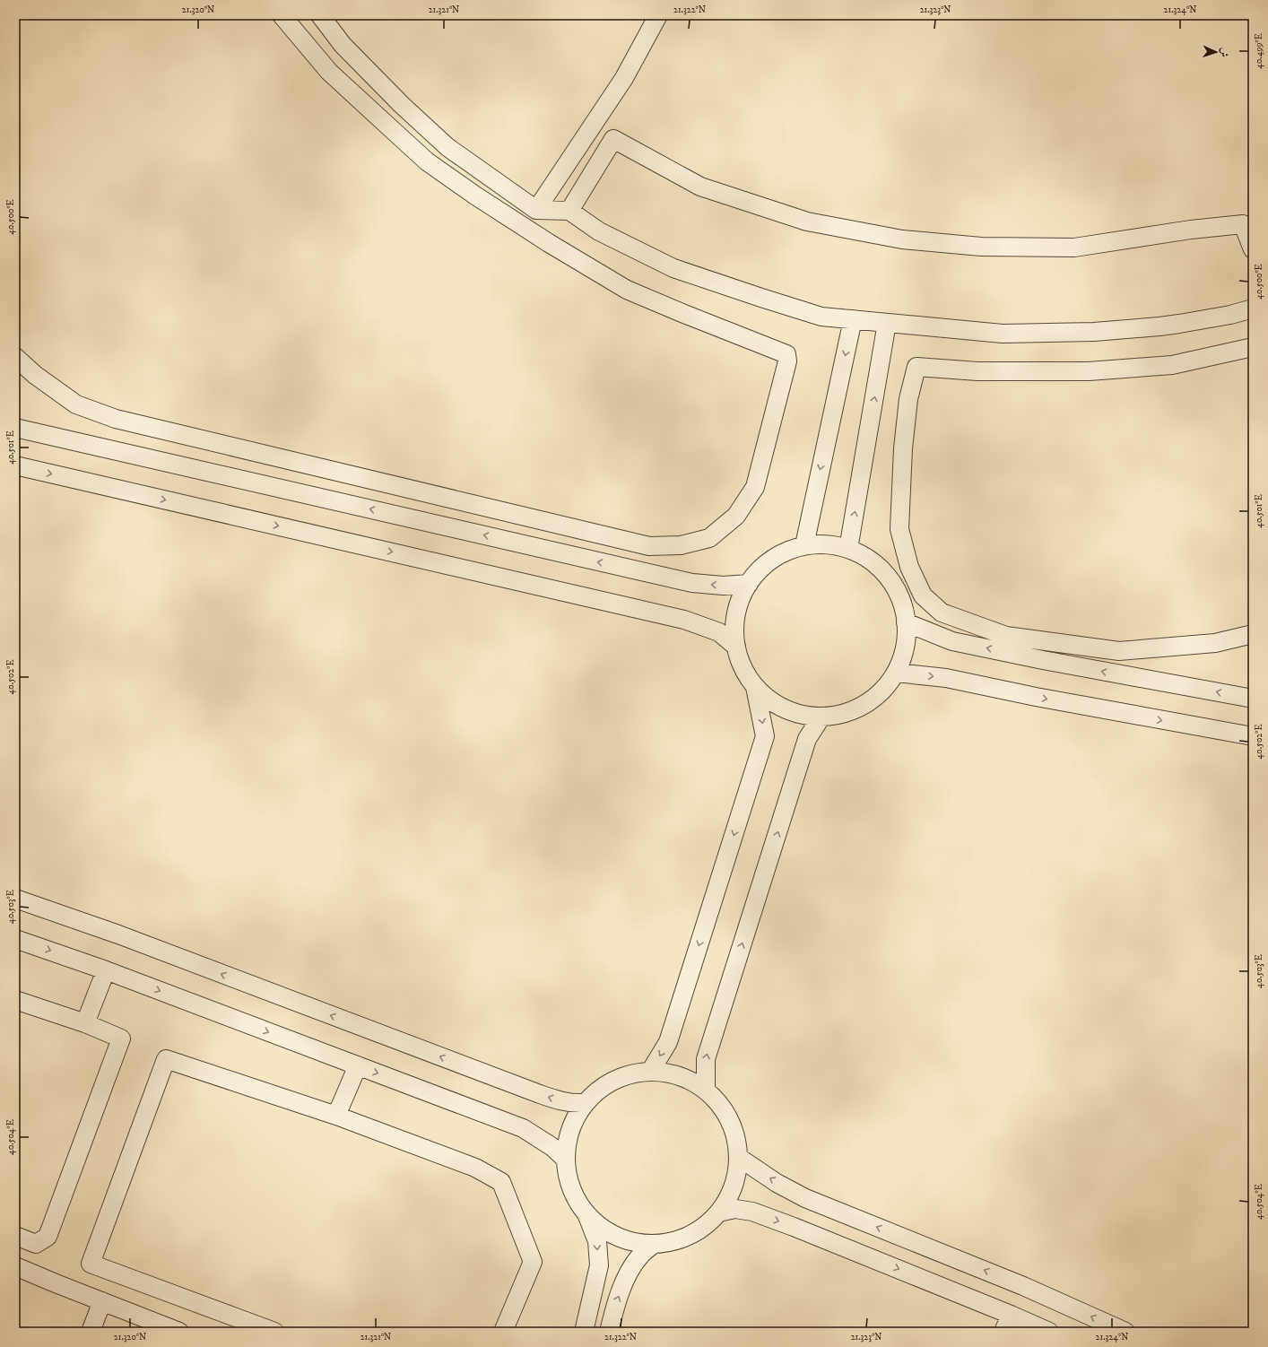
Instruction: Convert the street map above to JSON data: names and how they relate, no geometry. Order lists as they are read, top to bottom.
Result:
{
  "north": "right",
  "coordinates": [
    "21.320°N",
    "21.321°N",
    "21.322°N",
    "21.323°N",
    "21.324°N",
    "40.499°E",
    "40.500°E",
    "40.501°E",
    "40.502°E",
    "40.503°E",
    "40.504°E"
  ]
}
